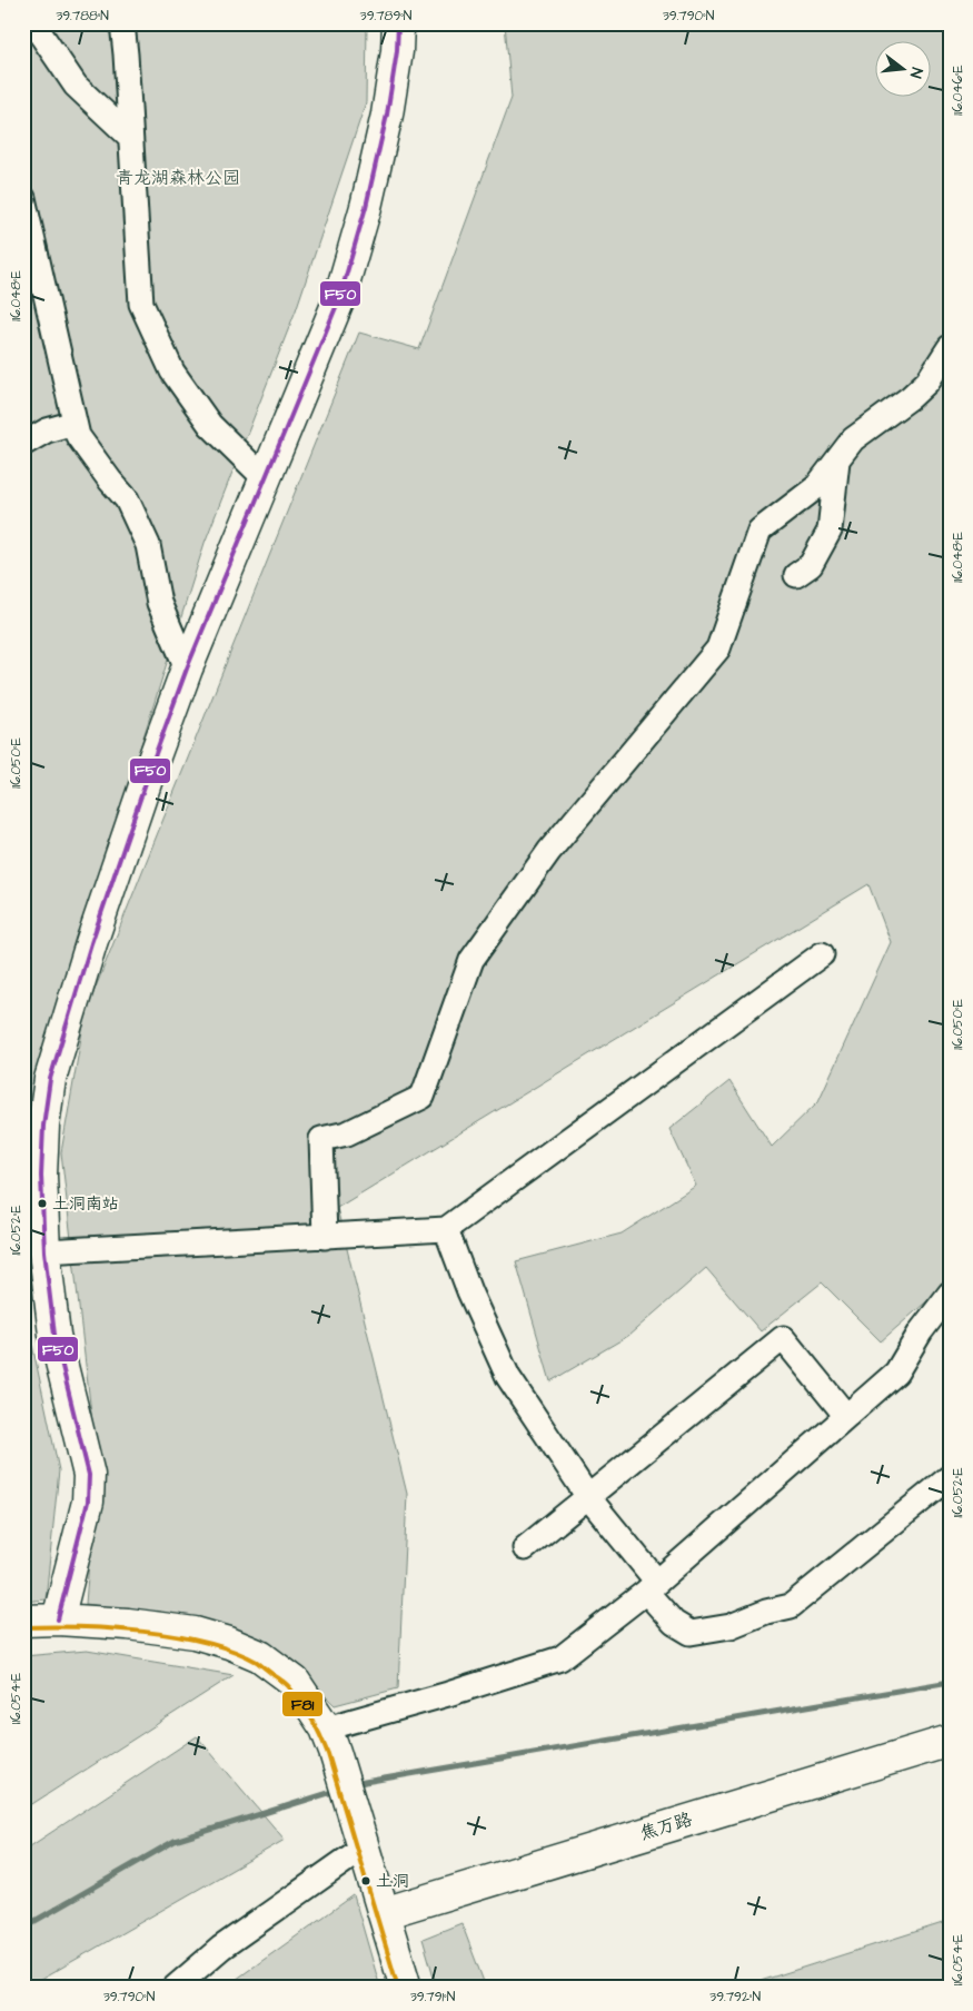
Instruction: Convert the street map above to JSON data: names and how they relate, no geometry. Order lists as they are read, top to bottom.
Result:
{
  "streets": {
    "main road": ["焦万路"]
  },
  "parks": ["青龙湖森林公园"],
  "places": ["土洞南站", "土洞"],
  "lines": ["transit line F50", "transit line F81"],
  "north": "right",
  "coordinates": [
    "39.788°N",
    "39.789°N",
    "39.790°N",
    "116.046°E",
    "116.048°E",
    "116.050°E",
    "116.052°E",
    "116.054°E",
    "39.791°N",
    "39.792°N"
  ]
}
